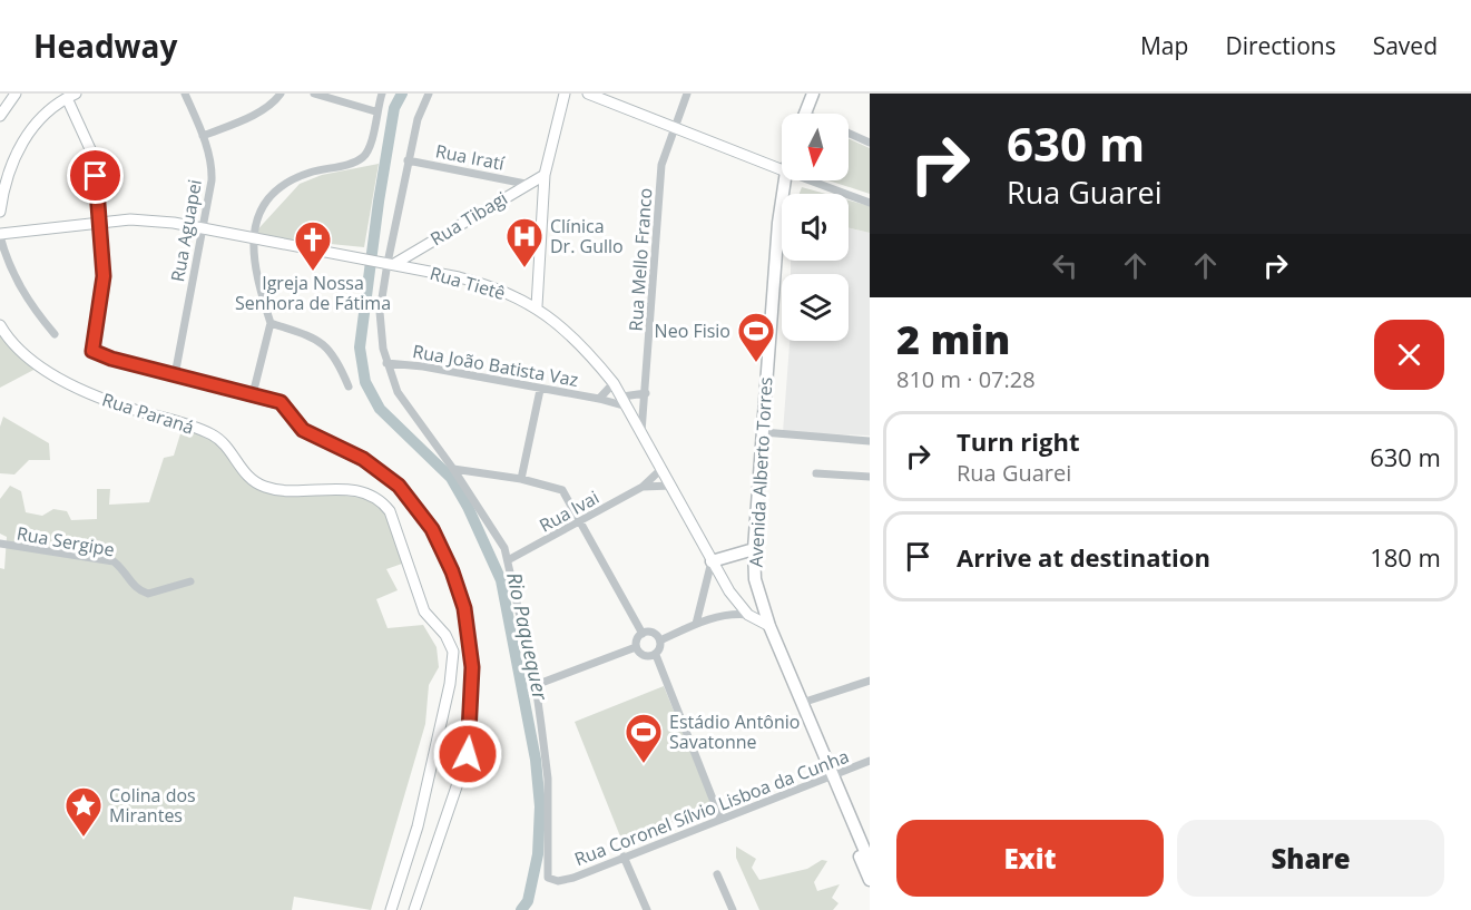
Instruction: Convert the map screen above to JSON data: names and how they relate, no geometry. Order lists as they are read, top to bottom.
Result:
{
  "streets": {
    "main road": ["Avenida Alberto Torres"],
    "street": [
      "Rua Iratí",
      "Rua Tibagi",
      "Rua Aguapei",
      "Rua Mello Franco",
      "Rua Tietê",
      "Rua João Batista Vaz",
      "Rua Paraná",
      "Rua Ivai",
      "Rua Sergipe",
      "Rua Coronel Sílvio Lisboa da Cunha"
    ]
  },
  "crossings": [
    ["Rua Iratí", "Rua Tibagi"],
    ["Rua Tibagi", "Rua Tietê"],
    ["Rua Aguapei", "Rua Tietê"],
    ["Rua Mello Franco", "Rua Tietê"],
    ["Rua Tietê", "Rua João Batista Vaz"],
    ["Rua Tietê", "Avenida Alberto Torres"],
    ["Rua Tietê", "Rua Ivai"],
    ["Avenida Alberto Torres", "Rua Coronel Sílvio Lisboa da Cunha"]
  ],
  "water": ["Rio Paquequer"],
  "places": {
    "hospital": ["Clínica Dr. Gullo"],
    "church": ["Igreja Nossa Senhora de Fátima"],
    "sports": ["Neo Fisio", "Estádio Antônio Savatonne"],
    "place": ["Colina dos Mirantes"]
  },
  "north": "bottom",
  "page": {
    "header": "Headway",
    "nav": ["Map", "Directions", "Saved"],
    "turn": ["630 m", "Rua Guarei"],
    "heading": ["2 min", "810 m · 07:28"],
    "list": [
      {
        "name": "Turn right",
        "note": "Rua Guarei",
        "value": "630 m"
      },
      {
        "name": "Arrive at destination",
        "value": "180 m"
      }
    ],
    "buttons": ["Exit", "Share"]
  }
}
